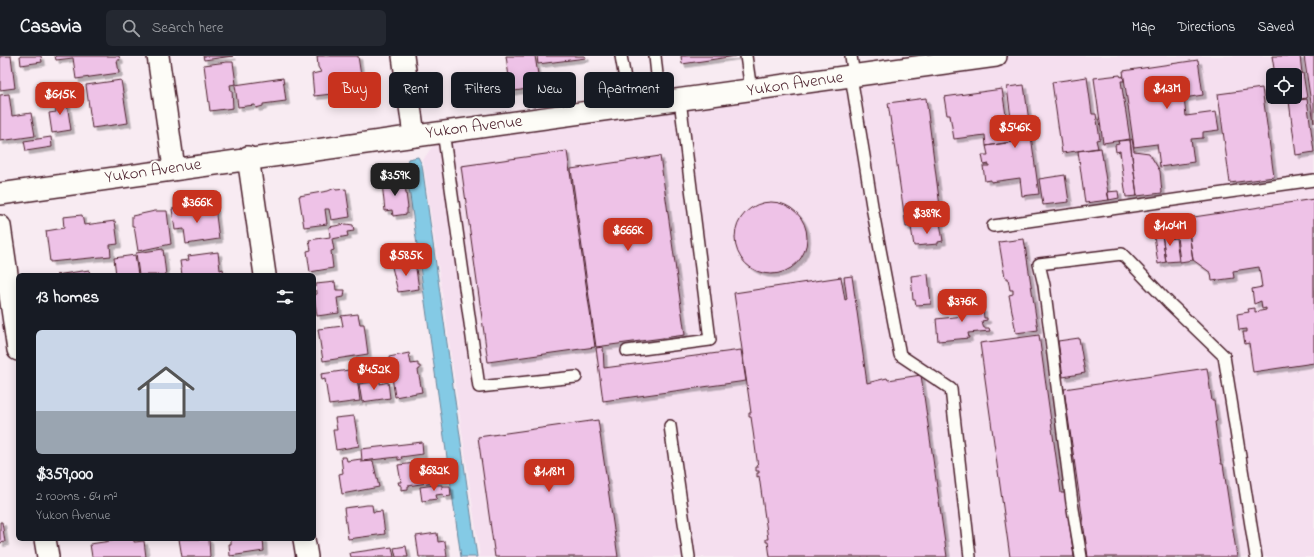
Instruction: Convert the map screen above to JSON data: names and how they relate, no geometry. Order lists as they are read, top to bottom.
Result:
{
  "streets": {
    "street": ["Yukon Avenue"]
  },
  "page": {
    "header": "Casavia",
    "search": "Search here",
    "nav": ["Map", "Directions", "Saved"],
    "chip": [
      "Buy",
      "Rent",
      "Filters",
      "New",
      "Apartment"
    ],
    "price": [
      "$1.3M",
      "$615K",
      "$546K",
      "$359K",
      "$366K",
      "$389K",
      "$1.04M",
      "$666K",
      "$585K",
      "$376K",
      "$452K",
      "$682K",
      "$1.18M"
    ],
    "heading": "13 homes",
    "list": [
      {
        "name": "$359,000",
        "note": "2 rooms · 64 m² · Yukon Avenue"
      }
    ]
  }
}
